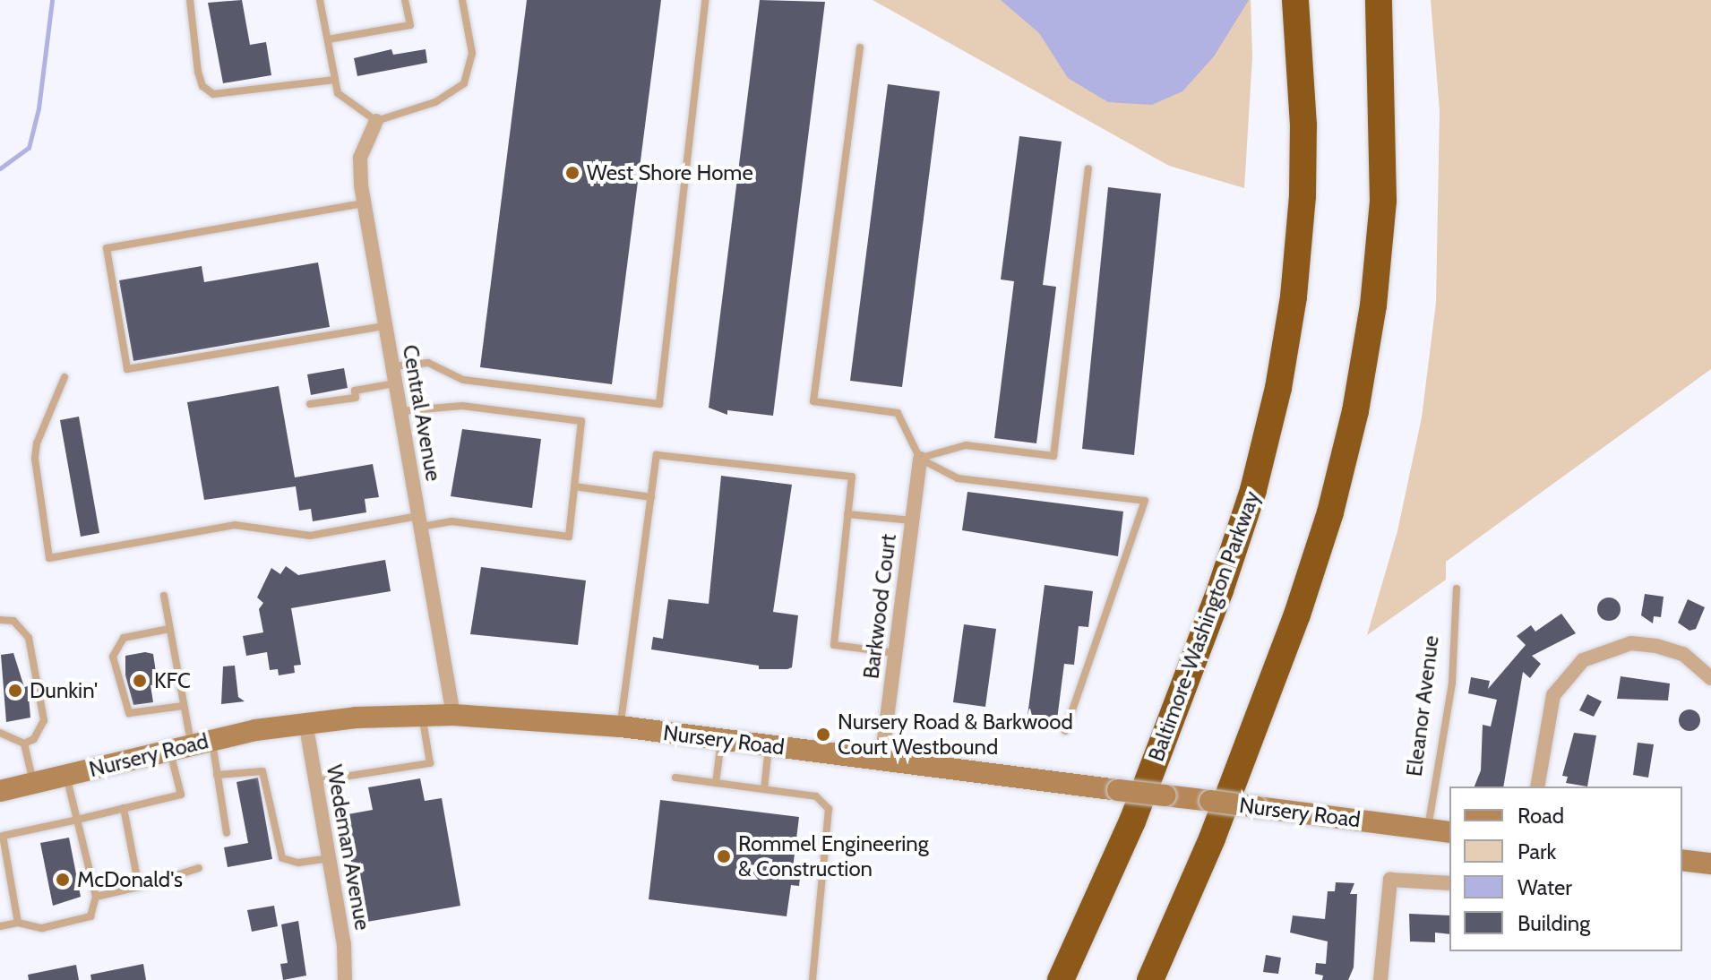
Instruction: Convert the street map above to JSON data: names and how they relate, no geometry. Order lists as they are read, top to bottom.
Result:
{
  "streets": {
    "highway": ["Baltimore-Washington Parkway"],
    "main road": ["Nursery Road"],
    "street": ["Central Avenue", "Barkwood Court", "Wedeman Avenue"],
    "lane": ["Eleanor Avenue"]
  },
  "crossings": [
    ["Central Avenue", "Nursery Road"],
    ["Barkwood Court", "Nursery Road"],
    ["Eleanor Avenue", "Nursery Road"],
    ["Nursery Road", "Wedeman Avenue"]
  ],
  "places": [
    "West Shore Home",
    "KFC",
    "Dunkin'",
    "Nursery Road & Barkwood Court Westbound",
    "Rommel Engineering & Construction",
    "McDonald's"
  ],
  "legend": [
    "Road",
    "Park",
    "Water",
    "Building"
  ]
}
